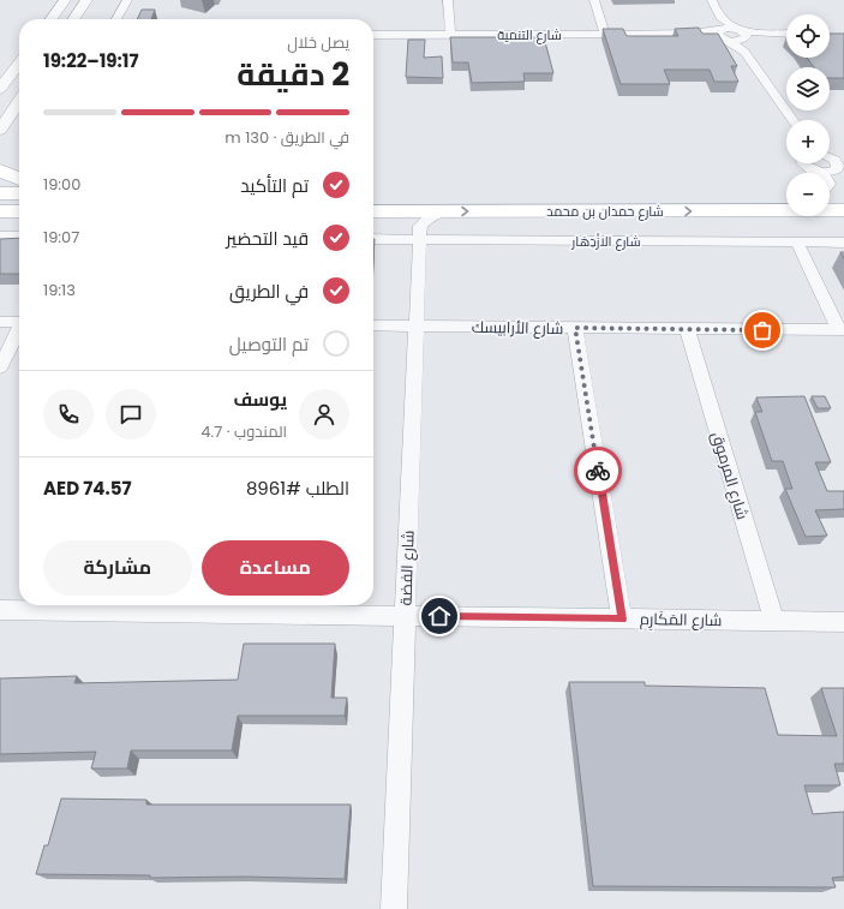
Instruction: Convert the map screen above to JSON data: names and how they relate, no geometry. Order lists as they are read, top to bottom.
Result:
{
  "streets": {
    "main road": ["شارع حمدان بن محمد"],
    "street": [
      "شارع التنمية",
      "شارع الازْدِهَار",
      "شارع الأرابيسك",
      "شارع المرموق",
      "شارع الفضة",
      "شارع المَكَارِم"
    ]
  },
  "crossings": [
    ["شارع الازْدِهَار", "شارع الأرابيسك"],
    ["شارع الازْدِهَار", "شارع الفضة"],
    ["شارع الأرابيسك", "شارع المرموق"],
    ["شارع الأرابيسك", "شارع الفضة"],
    ["شارع المرموق", "شارع المَكَارِم"],
    ["شارع الفضة", "شارع المَكَارِم"]
  ],
  "page": {
    "map_buttons": ["+", "−"],
    "heading": ["2 دقيقة", "يصل خلال", "19:17–19:22"],
    "panel": [
      "يوسف",
      "المندوب · 4.7",
      "الطلب #8961",
      "AED 74.57"
    ],
    "bar": "في الطريق · 130 m",
    "list": [
      ["تم التأكيد", "19:00"],
      ["قيد التحضير", "19:07"],
      ["في الطريق", "19:13"],
      "تم التوصيل"
    ],
    "buttons": ["مساعدة", "مشاركة"]
  }
}
